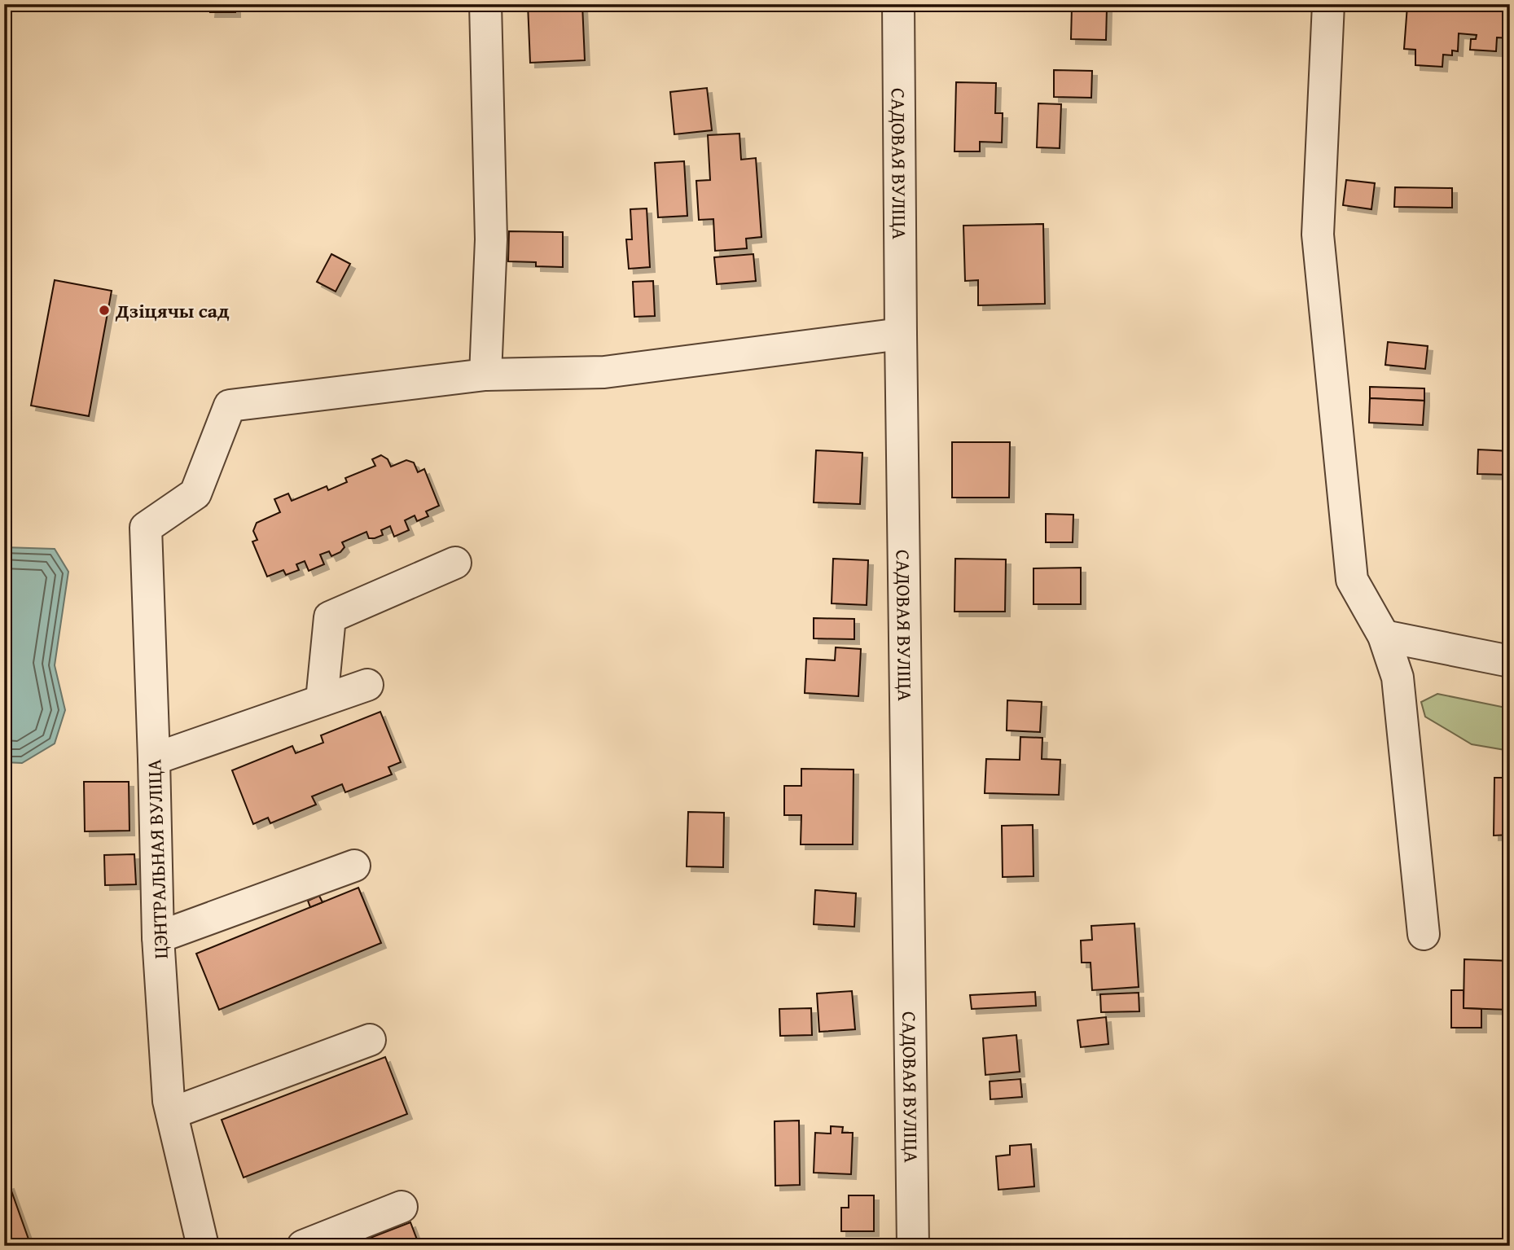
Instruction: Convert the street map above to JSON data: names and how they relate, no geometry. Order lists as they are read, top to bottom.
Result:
{
  "streets": {
    "street": ["САДОВАЯ ВУЛІЦА", "ЦЭНТРАЛЬНАЯ ВУЛІЦА"]
  },
  "places": ["Дзіцячы сад"]
}
